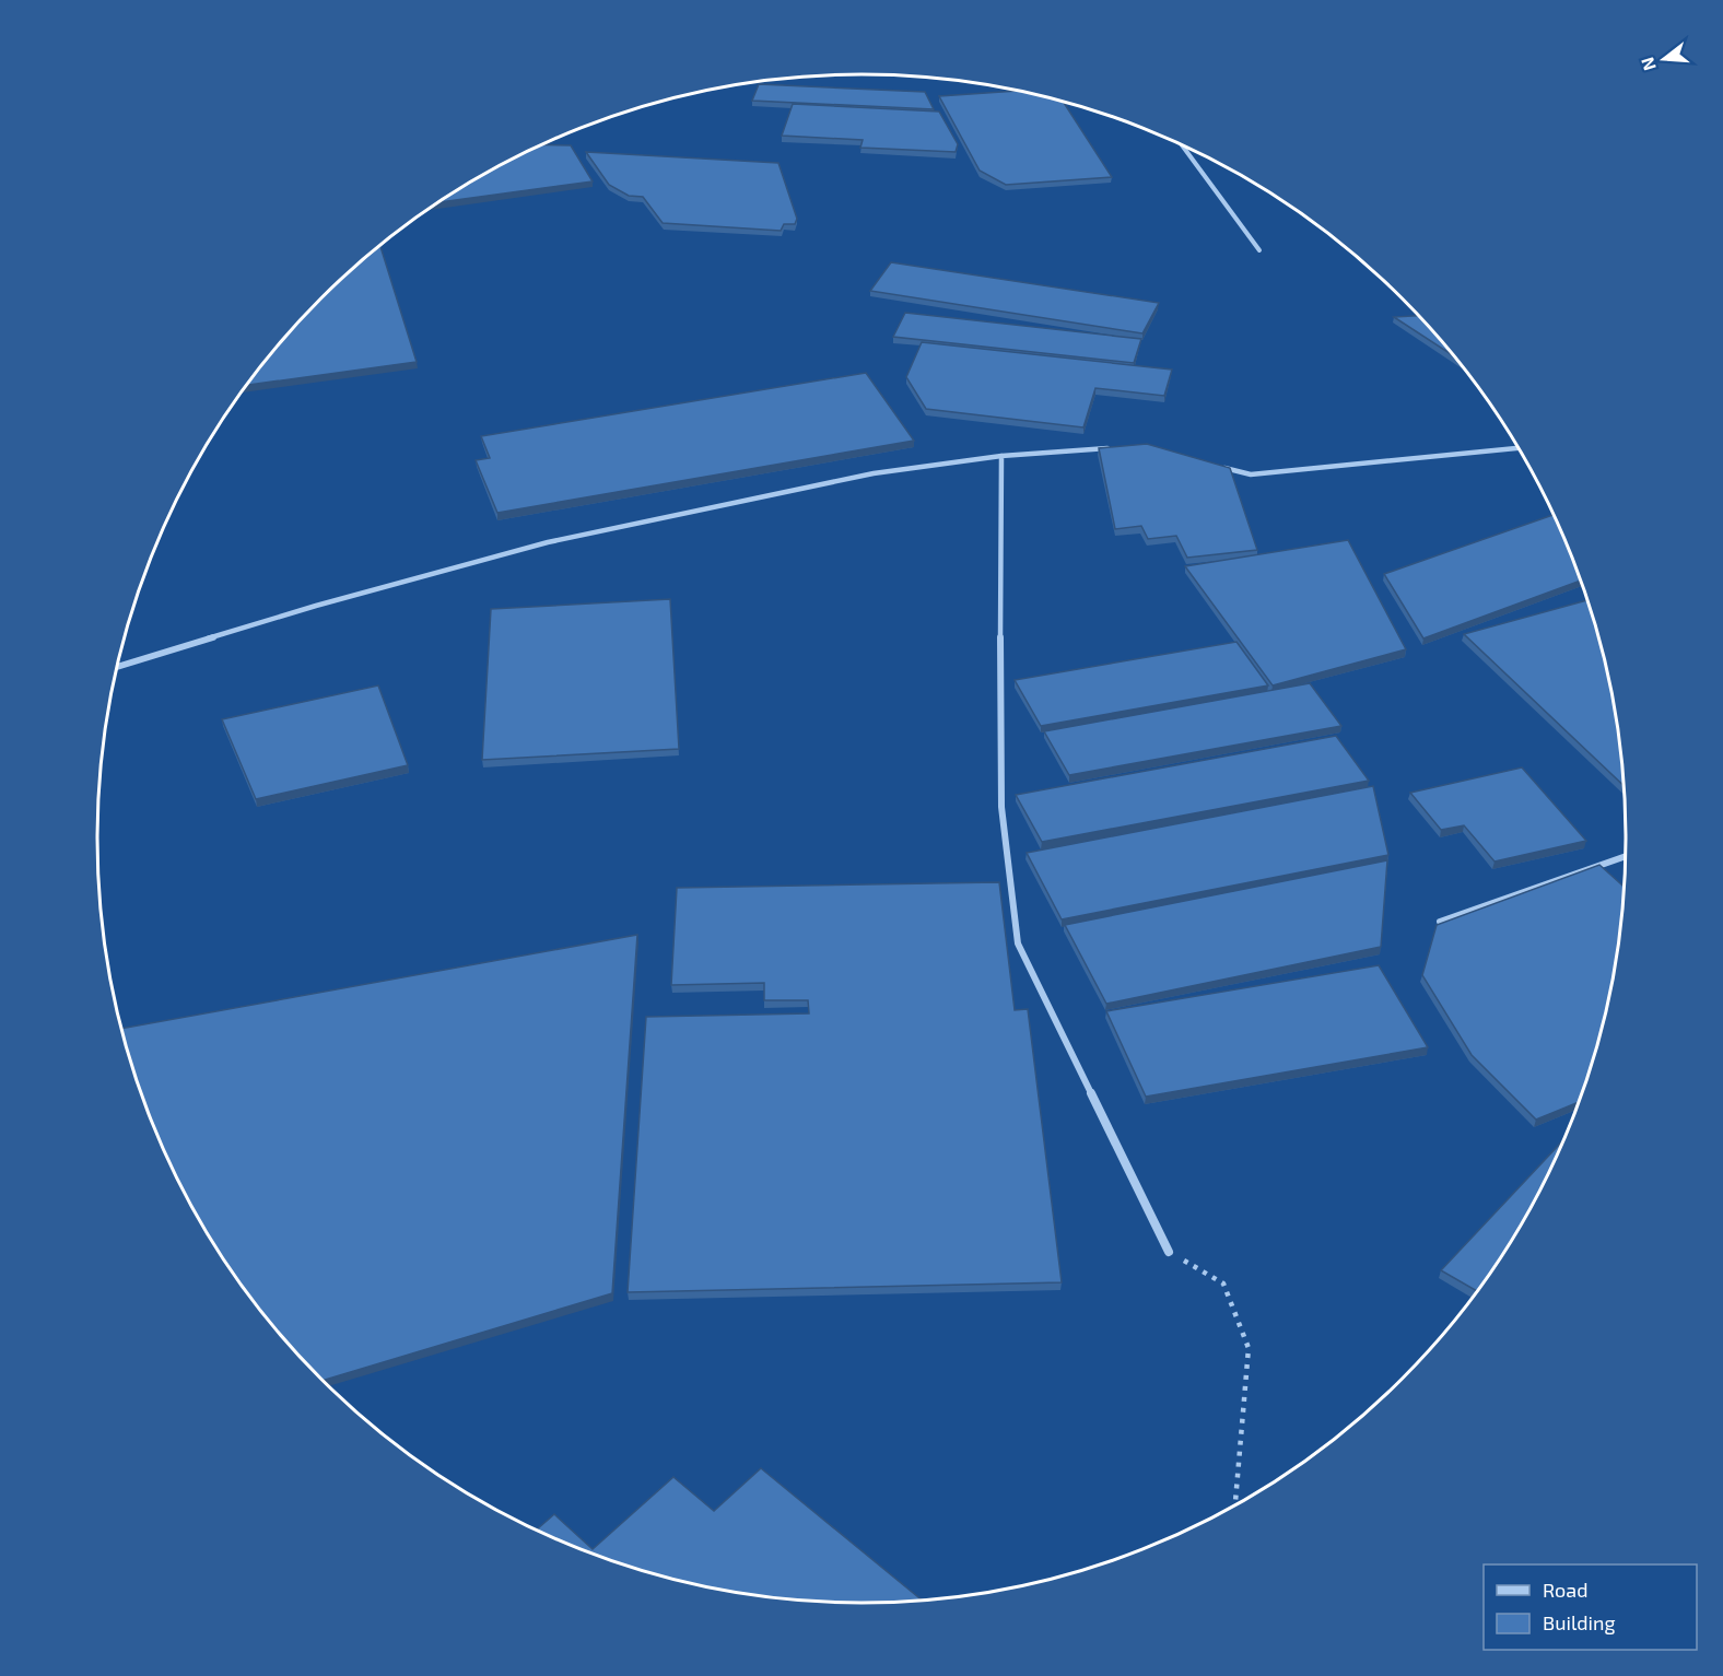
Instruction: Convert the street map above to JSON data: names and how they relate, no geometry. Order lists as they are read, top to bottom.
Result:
{
  "legend": ["Road", "Building"],
  "north": "left"
}
